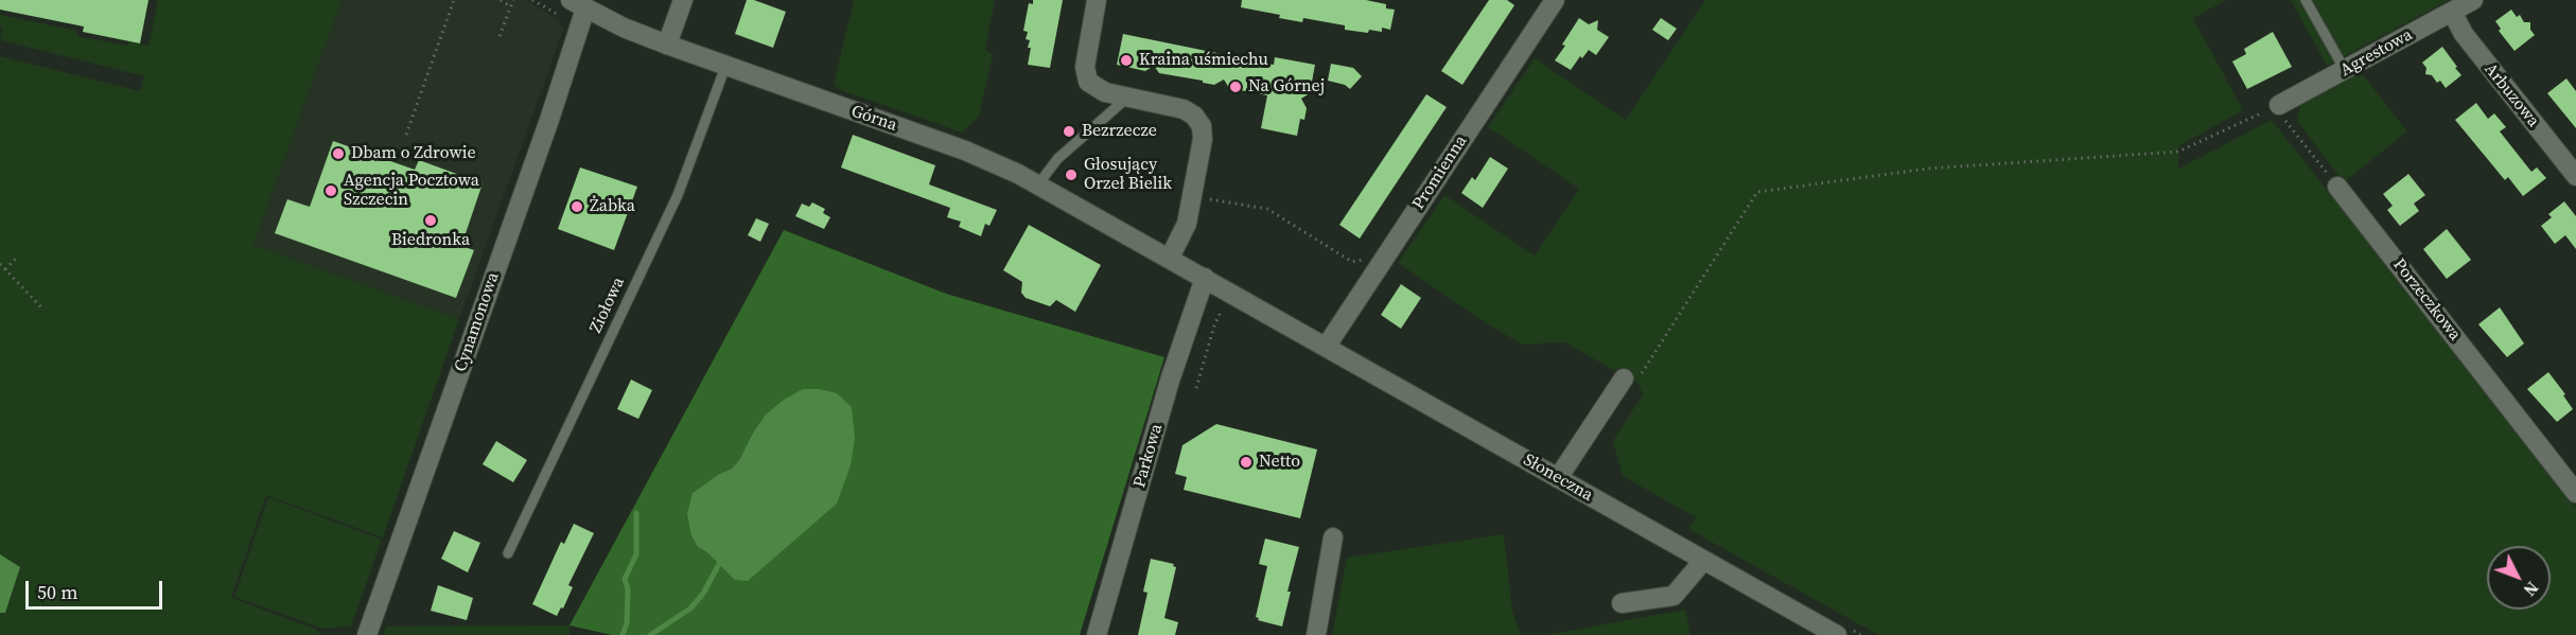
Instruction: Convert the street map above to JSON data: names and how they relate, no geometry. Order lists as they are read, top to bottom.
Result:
{
  "streets": {
    "street": [
      "Agrestowa",
      "Arbuzowa",
      "Górna",
      "Promienna",
      "Porzeczkowa",
      "Cynamonowa",
      "Parkowa",
      "Słoneczna"
    ],
    "lane": ["Ziołowa"]
  },
  "crossings": [
    ["Agrestowa", "Arbuzowa"],
    ["Górna", "Ziołowa"],
    ["Górna", "Cynamonowa"],
    ["Górna", "Parkowa"],
    ["Górna", "Słoneczna"],
    ["Promienna", "Słoneczna"]
  ],
  "places": [
    "Kraina uśmiechu",
    "Na Górnej",
    "Bezrzecze",
    "Dbam o Zdrowie",
    "Głosujący Orzeł Bielik",
    "Agencja Pocztowa Szczecin",
    "Żabka",
    "Biedronka",
    "Netto"
  ],
  "scale_bar": "50 m",
  "north": "bottom right"
}
